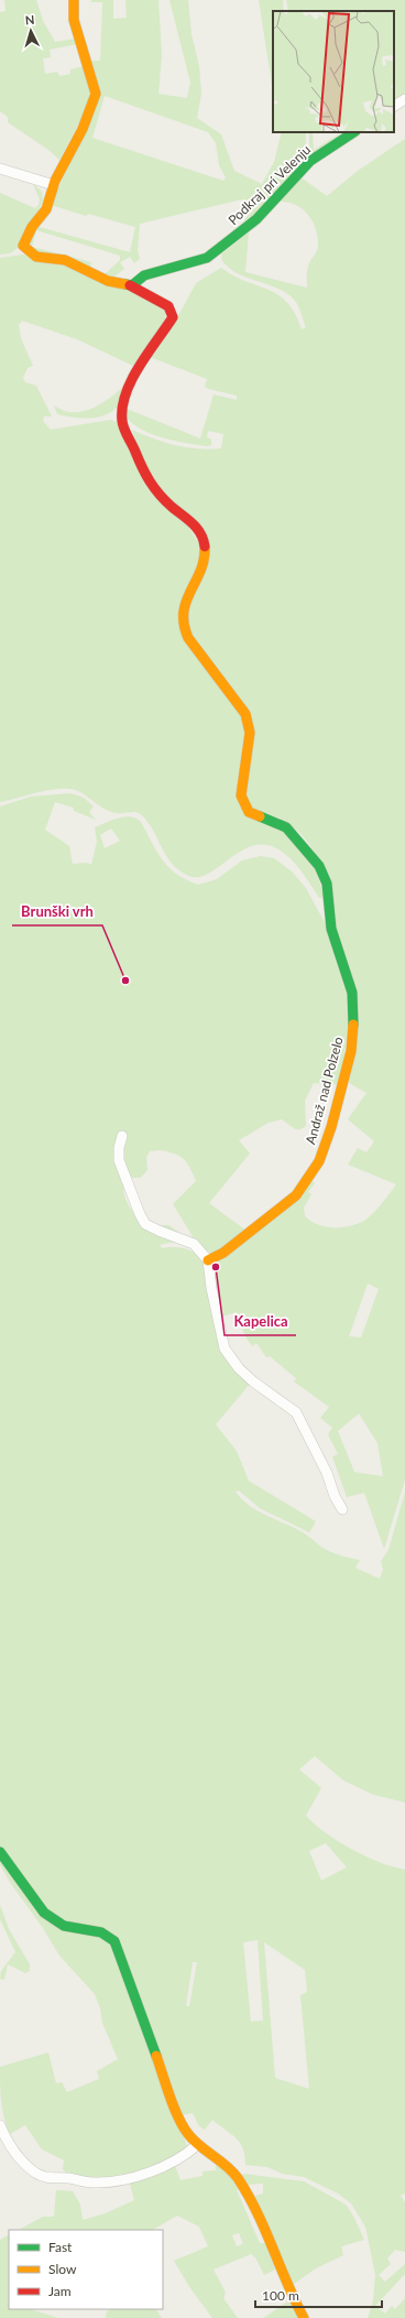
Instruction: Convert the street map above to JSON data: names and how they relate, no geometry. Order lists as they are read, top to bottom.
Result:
{
  "streets": {
    "street": ["Podkraj pri Velenju", "Andraž nad Polzelo"]
  },
  "crossings": [
    ["Podkraj pri Velenju", "Andraž nad Polzelo"]
  ],
  "places": ["Brunški vrh", "Kapelica"],
  "legend": ["Fast", "Slow", "Jam"],
  "scale_bar": "100 m",
  "north": "top"
}
